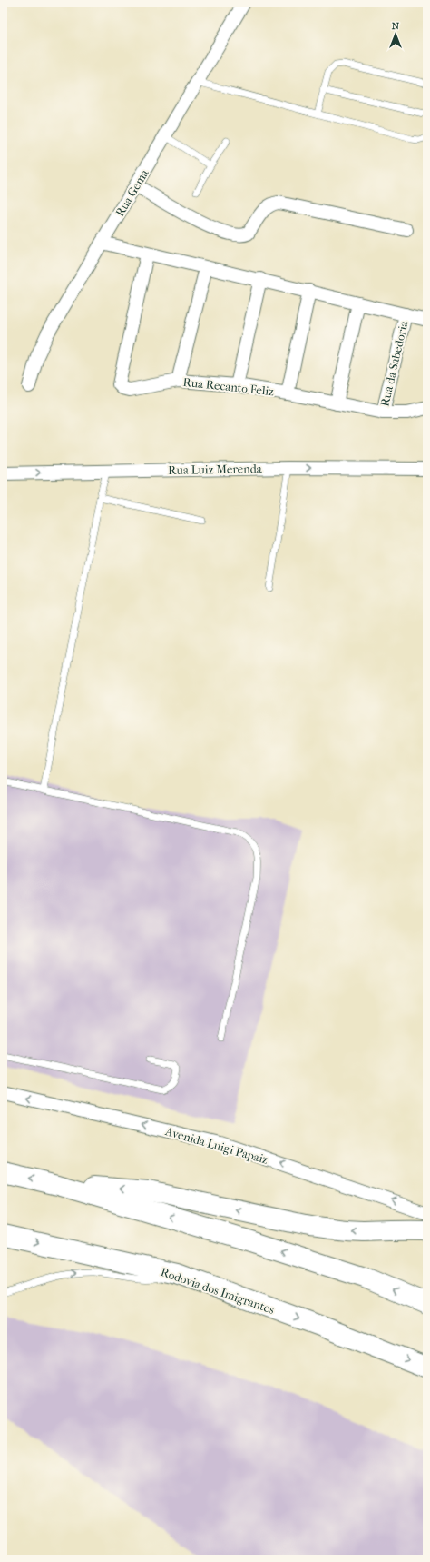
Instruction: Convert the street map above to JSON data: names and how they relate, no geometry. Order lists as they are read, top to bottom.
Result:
{
  "streets": {
    "highway": ["Rodovia dos Imigrantes"],
    "street": [
      "Rua Gema",
      "Rua da Sabedoria",
      "Rua Recanto Feliz",
      "Rua Luiz Merenda",
      "Avenida Luigi Papaiz"
    ]
  },
  "crossings": [
    ["Rua da Sabedoria", "Rua Recanto Feliz"]
  ],
  "one_way": ["Rua Luiz Merenda", "Avenida Luigi Papaiz"],
  "north": "top"
}
